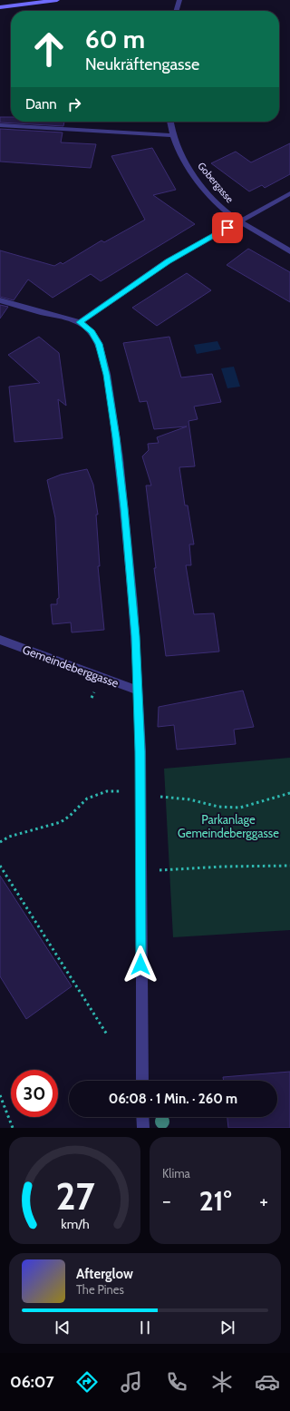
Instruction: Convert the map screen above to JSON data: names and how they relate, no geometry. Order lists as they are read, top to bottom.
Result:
{
  "streets": {
    "street": ["Gobergasse", "Gemeindeberggasse"]
  },
  "parks": ["Parkanlage Gemeindeberggasse"],
  "page": {
    "turn": ["60 m", "Neukräftengasse"],
    "then": "Dann",
    "limit": "30",
    "trip": "06:08 · 1 Min. · 260 m",
    "tile": "Klima",
    "heat": ["−", "21°", "+"],
    "song": ["Afterglow", "The Pines"],
    "tabs": "06:07",
    "gauge": ["27", "km/h"]
  }
}
